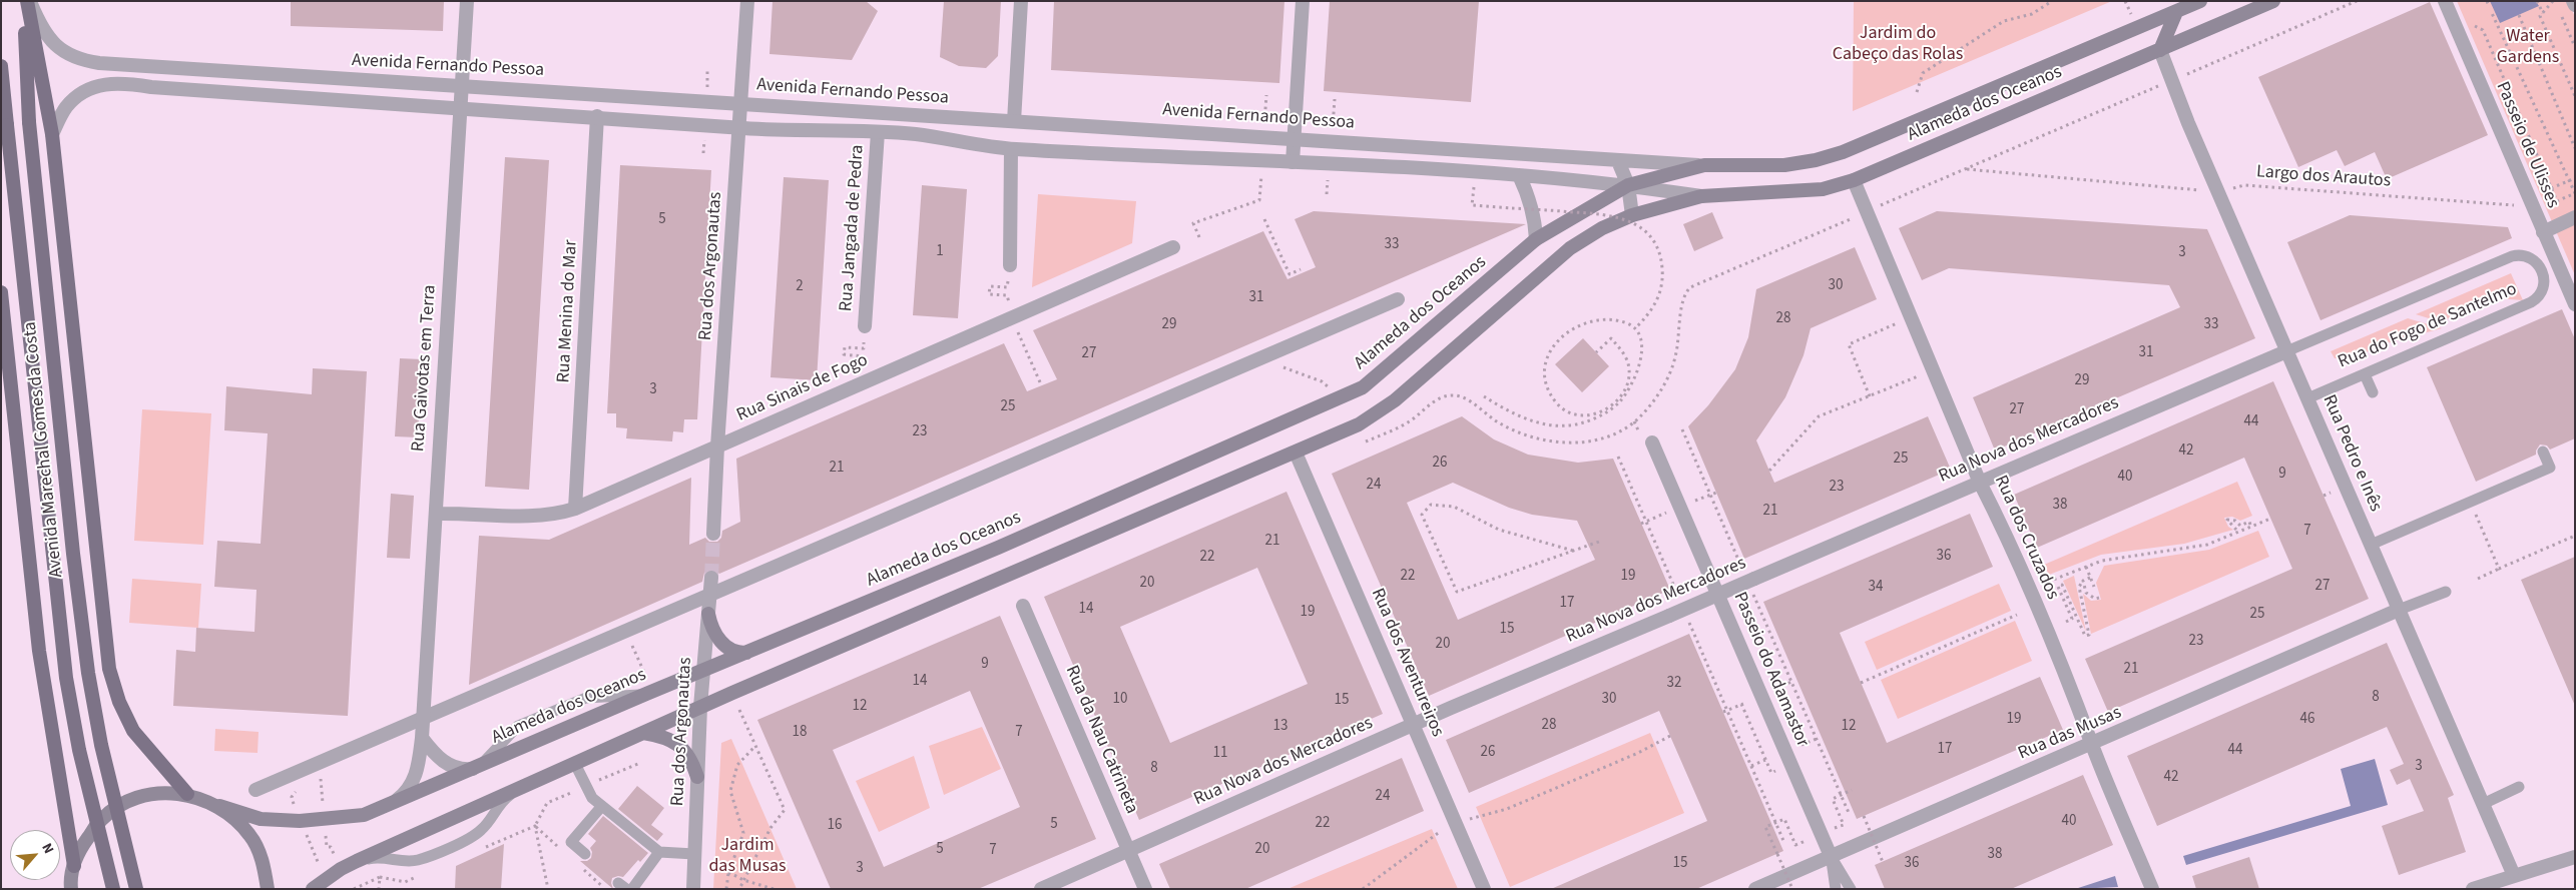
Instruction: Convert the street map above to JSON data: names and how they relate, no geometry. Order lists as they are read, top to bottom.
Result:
{
  "streets": {
    "main road": ["Alameda dos Oceanos", "Avenida Marechal Gomes da Costa"],
    "street": [
      "Avenida Fernando Pessoa",
      "Passeio de Ulisses",
      "Rua Jangada de Pedra",
      "Rua dos Argonautas",
      "Rua Menina do Mar",
      "Rua Gaivotas em Terra",
      "Rua Sinais de Fogo",
      "Rua Nova dos Mercadores",
      "Rua Pedro e Inês",
      "Rua dos Cruzados",
      "Rua dos Aventureiros",
      "Passeio do Adamastor",
      "Rua das Musas",
      "Rua da Nau Catrineta"
    ],
    "lane": ["Rua do Fogo de Santelmo"],
    "path": ["Largo dos Arautos"]
  },
  "crossings": [
    ["Avenida Fernando Pessoa", "Alameda dos Oceanos"],
    ["Avenida Fernando Pessoa", "Rua dos Argonautas"],
    ["Avenida Fernando Pessoa", "Rua Gaivotas em Terra"],
    ["Avenida Fernando Pessoa", "Avenida Marechal Gomes da Costa"],
    ["Alameda dos Oceanos", "Rua dos Argonautas"],
    ["Alameda dos Oceanos", "Rua Gaivotas em Terra"],
    ["Alameda dos Oceanos", "Rua Pedro e Inês"],
    ["Alameda dos Oceanos", "Rua dos Cruzados"],
    ["Alameda dos Oceanos", "Rua dos Aventureiros"],
    ["Passeio de Ulisses", "Largo dos Arautos"],
    ["Largo dos Arautos", "Rua Pedro e Inês"],
    ["Rua dos Argonautas", "Rua Sinais de Fogo"],
    ["Rua Menina do Mar", "Rua Sinais de Fogo"],
    ["Rua do Fogo de Santelmo", "Rua Nova dos Mercadores"],
    ["Rua do Fogo de Santelmo", "Rua Pedro e Inês"],
    ["Rua Gaivotas em Terra", "Rua Sinais de Fogo"],
    ["Rua Nova dos Mercadores", "Rua Pedro e Inês"],
    ["Rua Nova dos Mercadores", "Rua dos Cruzados"],
    ["Rua Nova dos Mercadores", "Rua dos Aventureiros"],
    ["Rua Nova dos Mercadores", "Passeio do Adamastor"],
    ["Rua Nova dos Mercadores", "Rua da Nau Catrineta"],
    ["Rua Pedro e Inês", "Rua das Musas"],
    ["Rua dos Cruzados", "Rua das Musas"],
    ["Passeio do Adamastor", "Rua das Musas"]
  ],
  "parks": ["Jardim do Cabeço das Rolas", "Water Gardens", "Jardim das Musas"],
  "house_numbers": [
    "5",
    "33",
    "1",
    "3",
    "30",
    "2",
    "31",
    "28",
    "29",
    "33",
    "31",
    "27",
    "29",
    "3",
    "25",
    "27",
    "44",
    "23",
    "42",
    "25",
    "26",
    "21",
    "9",
    "40",
    "24",
    "23",
    "38",
    "21",
    "7",
    "21",
    "36",
    "22",
    "22",
    "19",
    "20",
    "27",
    "34",
    "17",
    "14",
    "19",
    "25",
    "15",
    "23",
    "20",
    "9",
    "21",
    "14",
    "32",
    "8",
    "10",
    "30",
    "15",
    "12",
    "19",
    "46",
    "28",
    "13",
    "12",
    "18",
    "7",
    "17",
    "44",
    "26",
    "11",
    "3",
    "8",
    "42",
    "24",
    "40",
    "22",
    "5",
    "16",
    "5",
    "20",
    "7",
    "38",
    "15",
    "36",
    "3"
  ],
  "north": "top right"
}
